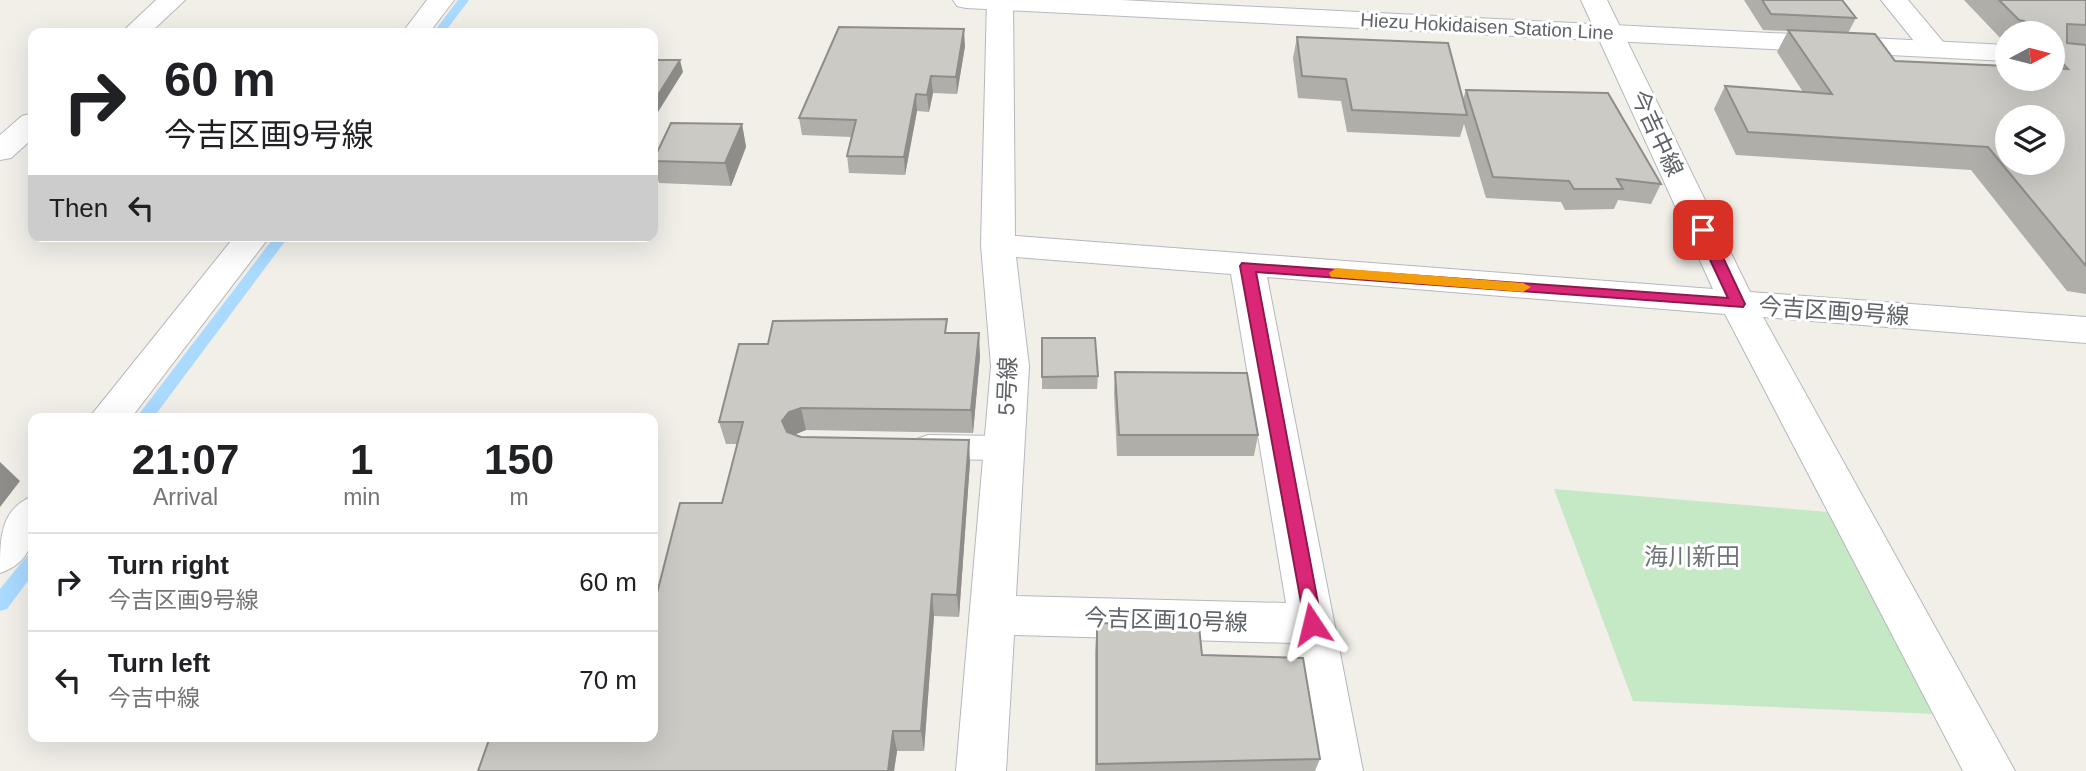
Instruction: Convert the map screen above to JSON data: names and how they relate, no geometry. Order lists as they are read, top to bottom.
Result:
{
  "streets": {
    "street": [
      "Hiezu Hokidaisen Station Line",
      "今吉中線",
      "今吉区画9号線",
      "5号線",
      "今吉区画10号線"
    ]
  },
  "crossings": [
    ["Hiezu Hokidaisen Station Line", "今吉中線"],
    ["Hiezu Hokidaisen Station Line", "5号線"],
    ["今吉中線", "今吉区画9号線"],
    ["今吉区画9号線", "5号線"],
    ["5号線", "今吉区画10号線"]
  ],
  "districts": ["海川新田"],
  "north": "right",
  "page": {
    "turn": ["60 m", "今吉区画9号線"],
    "then": "Then",
    "eta": [
      "21:07",
      "Arrival",
      "1",
      "min",
      "150",
      "m"
    ],
    "list": [
      {
        "name": "Turn right",
        "note": "今吉区画9号線",
        "value": "60 m"
      },
      {
        "name": "Turn left",
        "note": "今吉中線",
        "value": "70 m"
      }
    ]
  }
}
